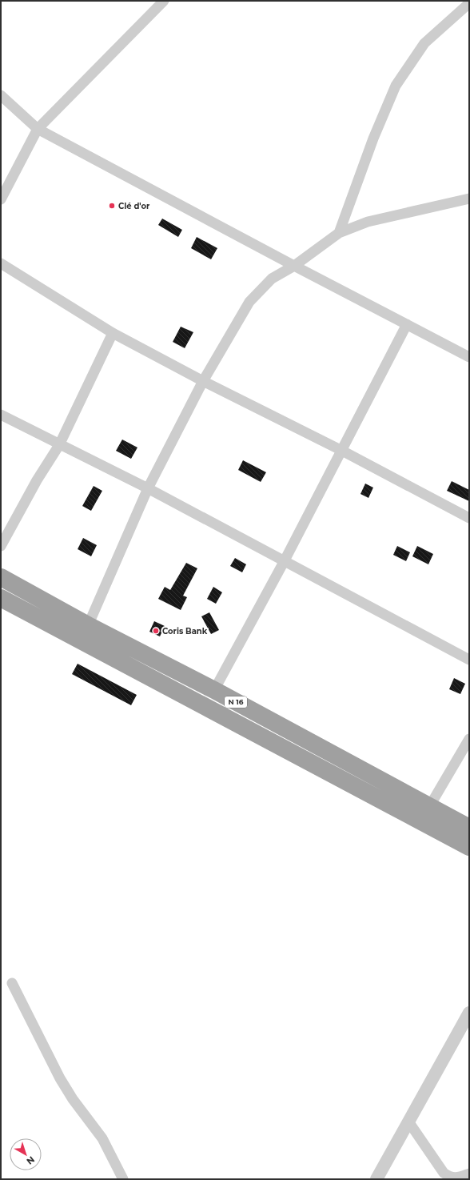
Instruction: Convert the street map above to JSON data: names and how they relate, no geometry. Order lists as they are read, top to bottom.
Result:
{
  "streets": {
    "highway": ["N 16"]
  },
  "places": ["Clé d'or", "Coris Bank"],
  "north": "bottom right"
}
